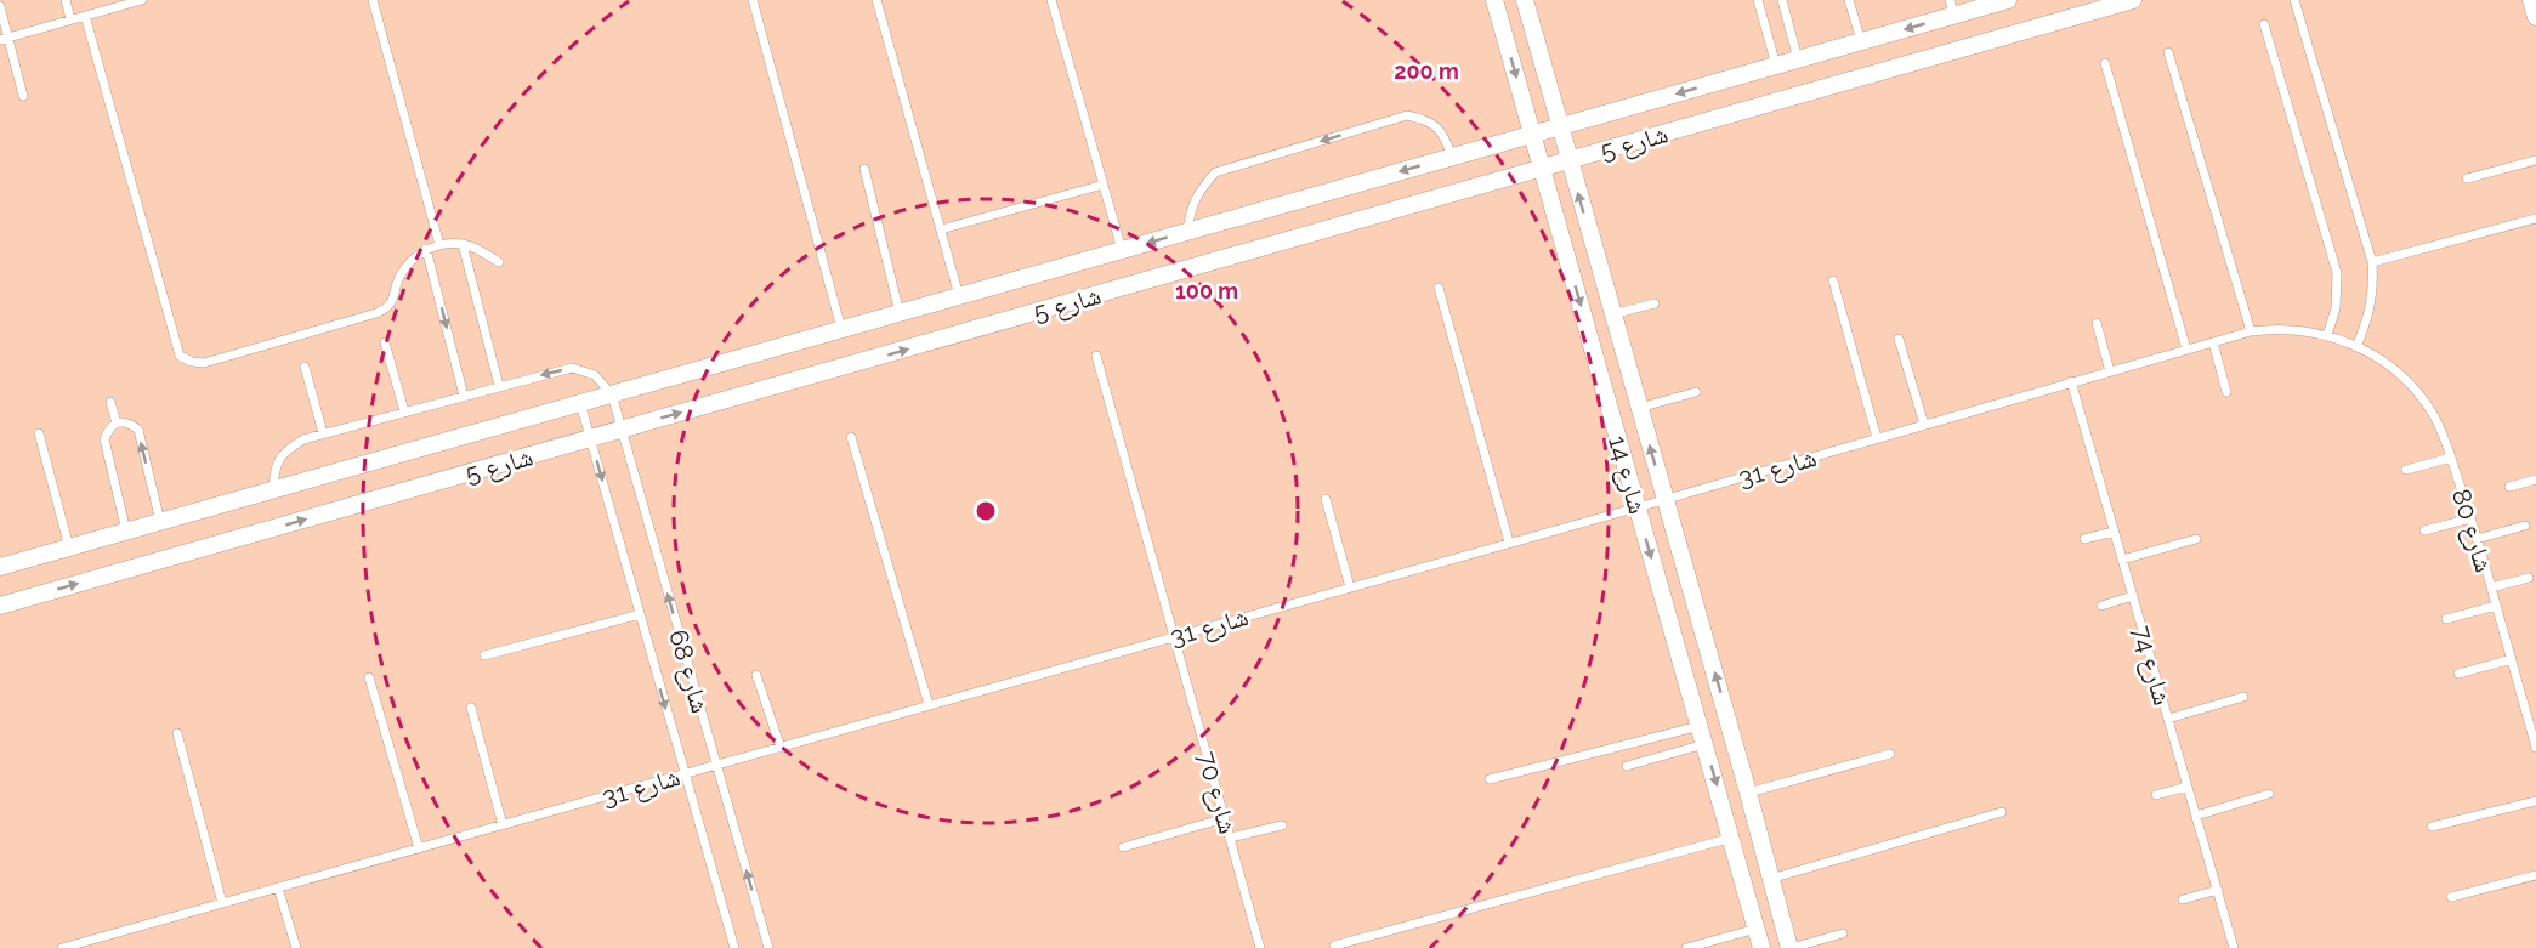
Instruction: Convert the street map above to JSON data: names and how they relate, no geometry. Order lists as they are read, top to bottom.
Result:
{
  "streets": {
    "street": ["شارع 5", "شارع 14"],
    "lane": [
      "شارع 31",
      "شارع 80",
      "شارع 74",
      "شارع 68",
      "شارع 70"
    ]
  },
  "crossings": [
    ["شارع 5", "شارع 14"],
    ["شارع 5", "شارع 68"],
    ["شارع 31", "شارع 14"],
    ["شارع 31", "شارع 80"],
    ["شارع 31", "شارع 74"],
    ["شارع 31", "شارع 68"],
    ["شارع 31", "شارع 70"]
  ],
  "rings": ["200 m", "100 m"]
}
